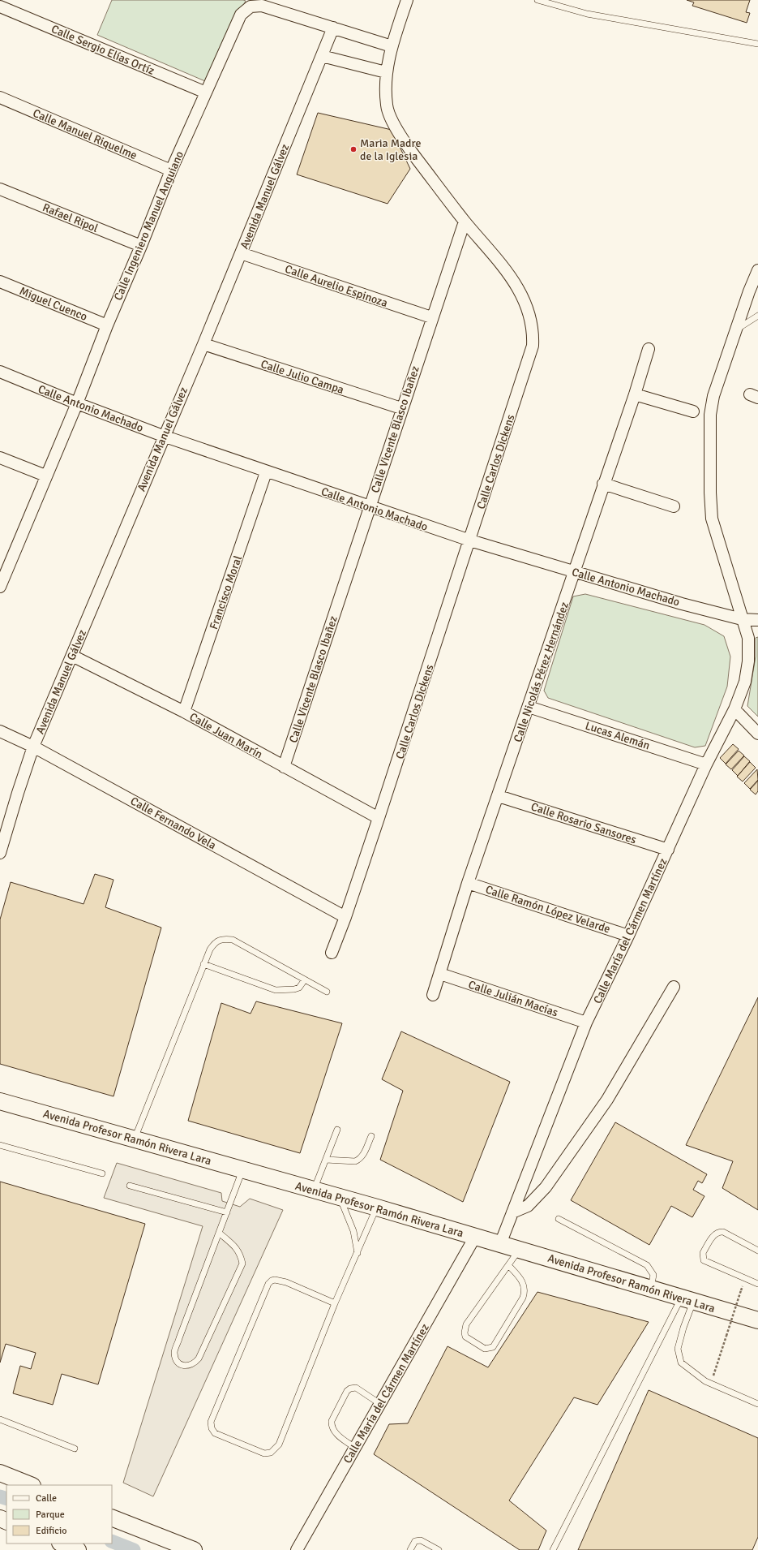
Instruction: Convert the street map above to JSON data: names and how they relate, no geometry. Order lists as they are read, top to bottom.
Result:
{
  "streets": {
    "main road": ["Avenida Profesor Ramón Rivera Lara"],
    "street": [
      "Calle Sergio Elías Ortíz",
      "Calle Manuel Riquelme",
      "Avenida Manuel Gálvez",
      "Rafael Ripol",
      "Calle Ingeniero Manuel Anguiano",
      "Calle Aurelio Espinoza",
      "Miguel Cuenco",
      "Calle Julio Campa",
      "Calle Antonio Machado",
      "Calle Vicente Blasco Ibañez",
      "Calle Carlos Dickens",
      "Francisco Moral",
      "Calle Nicolás Pérez Hernández",
      "Calle Juan Marín",
      "Lucas Alemán",
      "Calle Fernando Vela",
      "Calle Rosario Sansores",
      "Calle Ramón López Velarde",
      "Calle María del Cármen Martínez",
      "Calle Julián Macías"
    ]
  },
  "crossings": [
    ["Calle Sergio Elías Ortíz", "Calle Ingeniero Manuel Anguiano"],
    ["Calle Manuel Riquelme", "Calle Ingeniero Manuel Anguiano"],
    ["Avenida Manuel Gálvez", "Calle Ingeniero Manuel Anguiano"],
    ["Avenida Manuel Gálvez", "Calle Aurelio Espinoza"],
    ["Avenida Manuel Gálvez", "Calle Julio Campa"],
    ["Avenida Manuel Gálvez", "Calle Antonio Machado"],
    ["Avenida Manuel Gálvez", "Calle Juan Marín"],
    ["Avenida Manuel Gálvez", "Calle Fernando Vela"],
    ["Rafael Ripol", "Calle Ingeniero Manuel Anguiano"],
    ["Calle Ingeniero Manuel Anguiano", "Miguel Cuenco"],
    ["Calle Ingeniero Manuel Anguiano", "Calle Antonio Machado"],
    ["Calle Ingeniero Manuel Anguiano", "Calle Carlos Dickens"],
    ["Calle Aurelio Espinoza", "Calle Vicente Blasco Ibañez"],
    ["Calle Julio Campa", "Calle Vicente Blasco Ibañez"],
    ["Calle Antonio Machado", "Calle Vicente Blasco Ibañez"],
    ["Calle Antonio Machado", "Calle Carlos Dickens"],
    ["Calle Antonio Machado", "Francisco Moral"],
    ["Calle Antonio Machado", "Calle Nicolás Pérez Hernández"],
    ["Calle Antonio Machado", "Calle María del Cármen Martínez"],
    ["Calle Vicente Blasco Ibañez", "Calle Carlos Dickens"],
    ["Calle Vicente Blasco Ibañez", "Calle Juan Marín"],
    ["Calle Carlos Dickens", "Calle Juan Marín"],
    ["Calle Carlos Dickens", "Calle Fernando Vela"],
    ["Francisco Moral", "Calle Juan Marín"],
    ["Calle Nicolás Pérez Hernández", "Lucas Alemán"],
    ["Calle Nicolás Pérez Hernández", "Calle Rosario Sansores"],
    ["Calle Nicolás Pérez Hernández", "Calle Ramón López Velarde"],
    ["Calle Nicolás Pérez Hernández", "Calle Julián Macías"],
    ["Lucas Alemán", "Calle María del Cármen Martínez"],
    ["Calle Rosario Sansores", "Calle María del Cármen Martínez"],
    ["Calle Ramón López Velarde", "Calle María del Cármen Martínez"],
    ["Calle María del Cármen Martínez", "Calle Julián Macías"],
    ["Calle María del Cármen Martínez", "Avenida Profesor Ramón Rivera Lara"]
  ],
  "places": ["Maria Madre de la Iglesia"],
  "legend": ["Calle", "Parque", "Edificio"]
}
